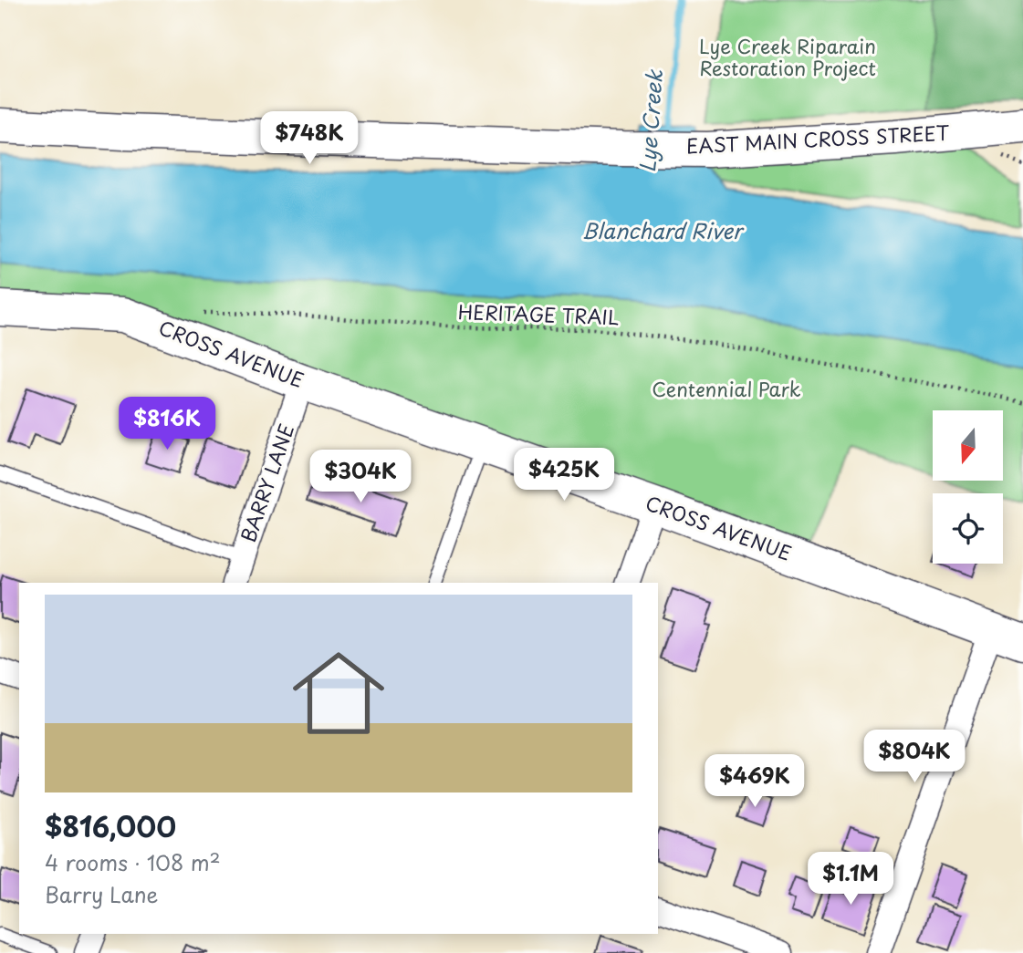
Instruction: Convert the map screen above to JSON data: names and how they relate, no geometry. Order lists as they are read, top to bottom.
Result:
{
  "streets": {
    "street": ["EAST MAIN CROSS STREET", "CROSS AVENUE", "BARRY LANE"],
    "path": ["HERITAGE TRAIL"]
  },
  "crossings": [
    ["CROSS AVENUE", "BARRY LANE"]
  ],
  "water": ["Lye Creek", "Blanchard River"],
  "parks": ["Lye Creek Riparain Restoration Project", "Centennial Park"],
  "north": "bottom",
  "page": {
    "price": [
      "$748K",
      "$816K",
      "$425K",
      "$304K",
      "$804K",
      "$469K",
      "$1.1M"
    ],
    "list": [
      {
        "name": "$816,000",
        "note": "4 rooms · 108 m² · Barry Lane"
      }
    ]
  }
}
